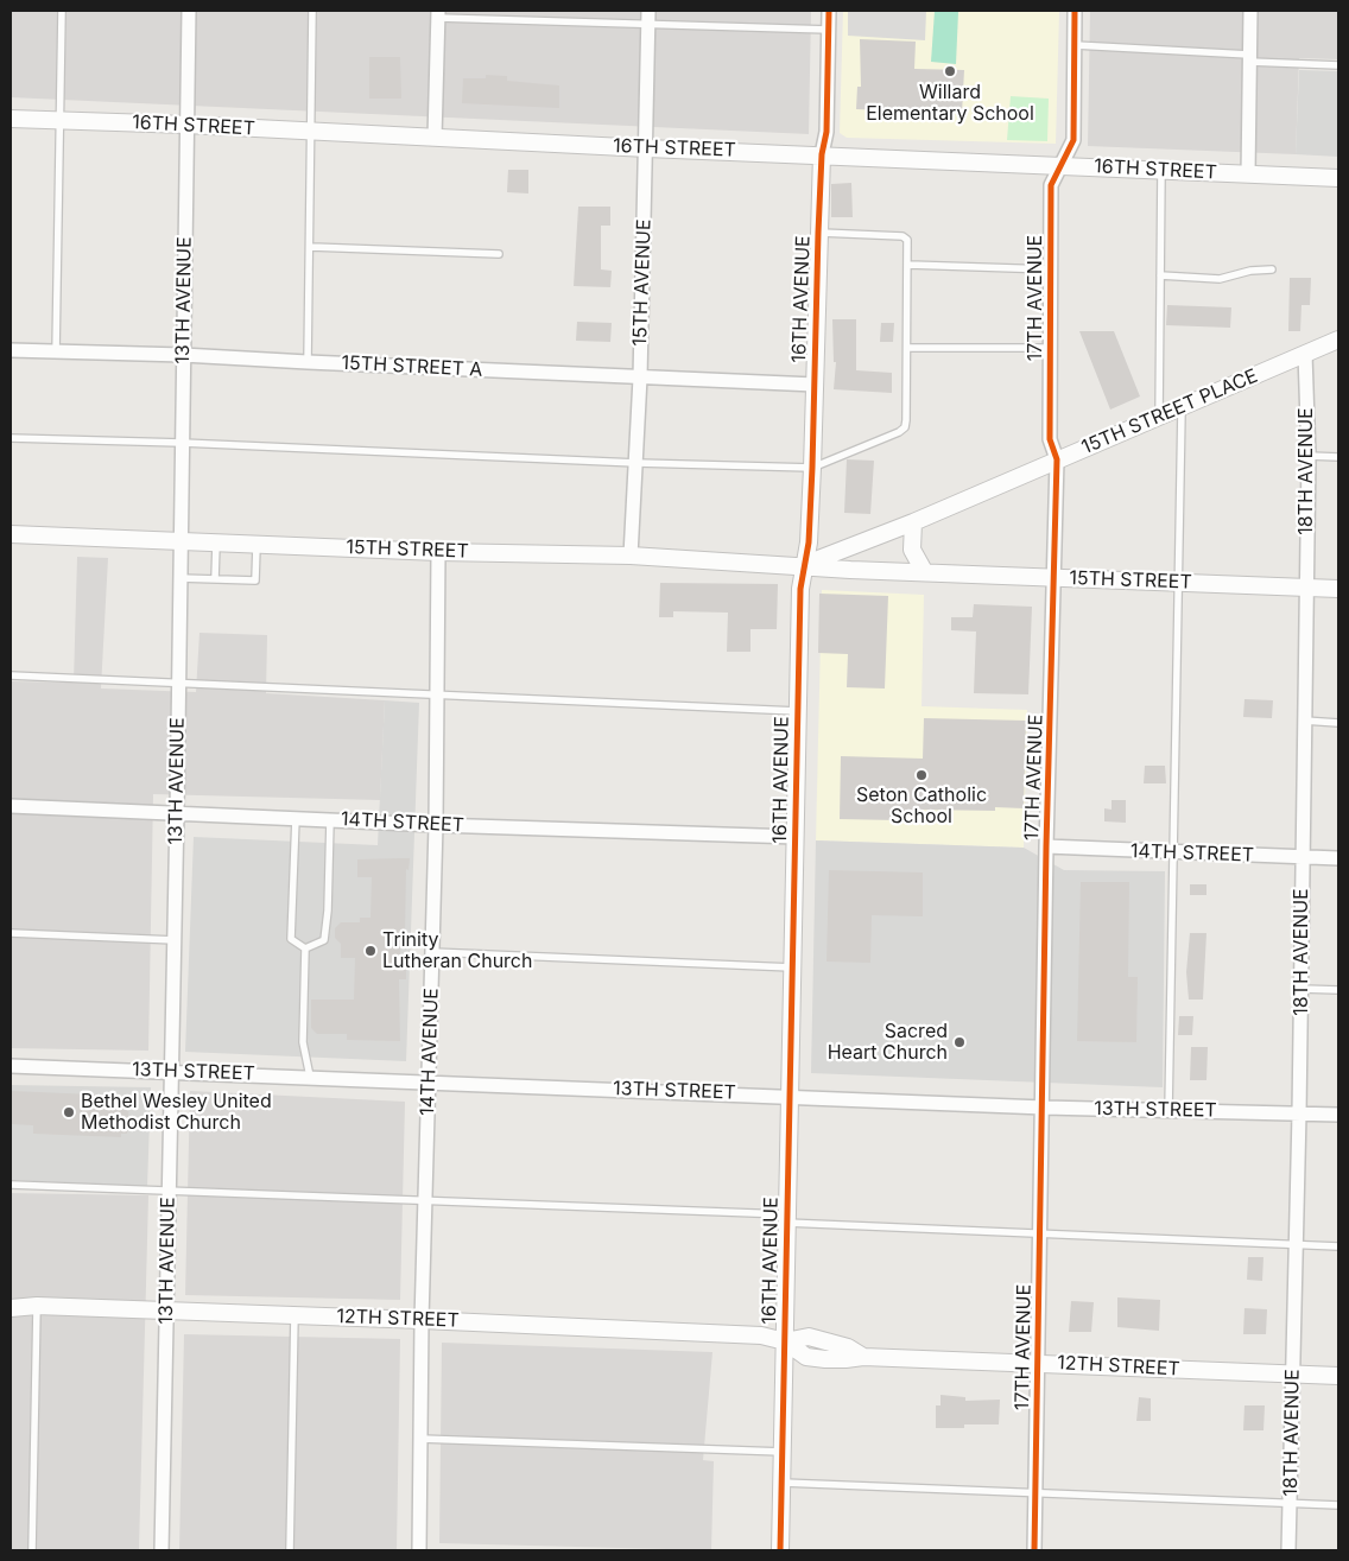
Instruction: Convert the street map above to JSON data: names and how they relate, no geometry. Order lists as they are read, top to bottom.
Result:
{
  "streets": {
    "street": [
      "16TH STREET",
      "15TH AVENUE",
      "17TH AVENUE",
      "16TH AVENUE",
      "13TH AVENUE",
      "15TH STREET A",
      "15TH STREET PLACE",
      "18TH AVENUE",
      "15TH STREET",
      "14TH STREET",
      "14TH AVENUE",
      "13TH STREET",
      "12TH STREET"
    ]
  },
  "crossings": [
    ["16TH STREET", "15TH AVENUE"],
    ["16TH STREET", "17TH AVENUE"],
    ["16TH STREET", "16TH AVENUE"],
    ["16TH STREET", "13TH AVENUE"],
    ["15TH AVENUE", "15TH STREET A"],
    ["15TH AVENUE", "15TH STREET"],
    ["17TH AVENUE", "15TH STREET PLACE"],
    ["17TH AVENUE", "15TH STREET"],
    ["17TH AVENUE", "14TH STREET"],
    ["17TH AVENUE", "13TH STREET"],
    ["17TH AVENUE", "12TH STREET"],
    ["16TH AVENUE", "15TH STREET A"],
    ["16TH AVENUE", "15TH STREET PLACE"],
    ["16TH AVENUE", "15TH STREET"],
    ["16TH AVENUE", "14TH STREET"],
    ["16TH AVENUE", "13TH STREET"],
    ["16TH AVENUE", "12TH STREET"],
    ["13TH AVENUE", "15TH STREET A"],
    ["13TH AVENUE", "15TH STREET"],
    ["13TH AVENUE", "14TH STREET"],
    ["13TH AVENUE", "13TH STREET"],
    ["13TH AVENUE", "12TH STREET"],
    ["15TH STREET PLACE", "18TH AVENUE"],
    ["15TH STREET PLACE", "15TH STREET"],
    ["18TH AVENUE", "15TH STREET"],
    ["18TH AVENUE", "14TH STREET"],
    ["18TH AVENUE", "13TH STREET"],
    ["18TH AVENUE", "12TH STREET"],
    ["15TH STREET", "14TH AVENUE"],
    ["14TH STREET", "14TH AVENUE"],
    ["14TH AVENUE", "13TH STREET"],
    ["14TH AVENUE", "12TH STREET"]
  ],
  "places": [
    "Willard Elementary School",
    "Seton Catholic School",
    "Trinity Lutheran Church",
    "Sacred Heart Church",
    "Bethel Wesley United Methodist Church"
  ]
}
